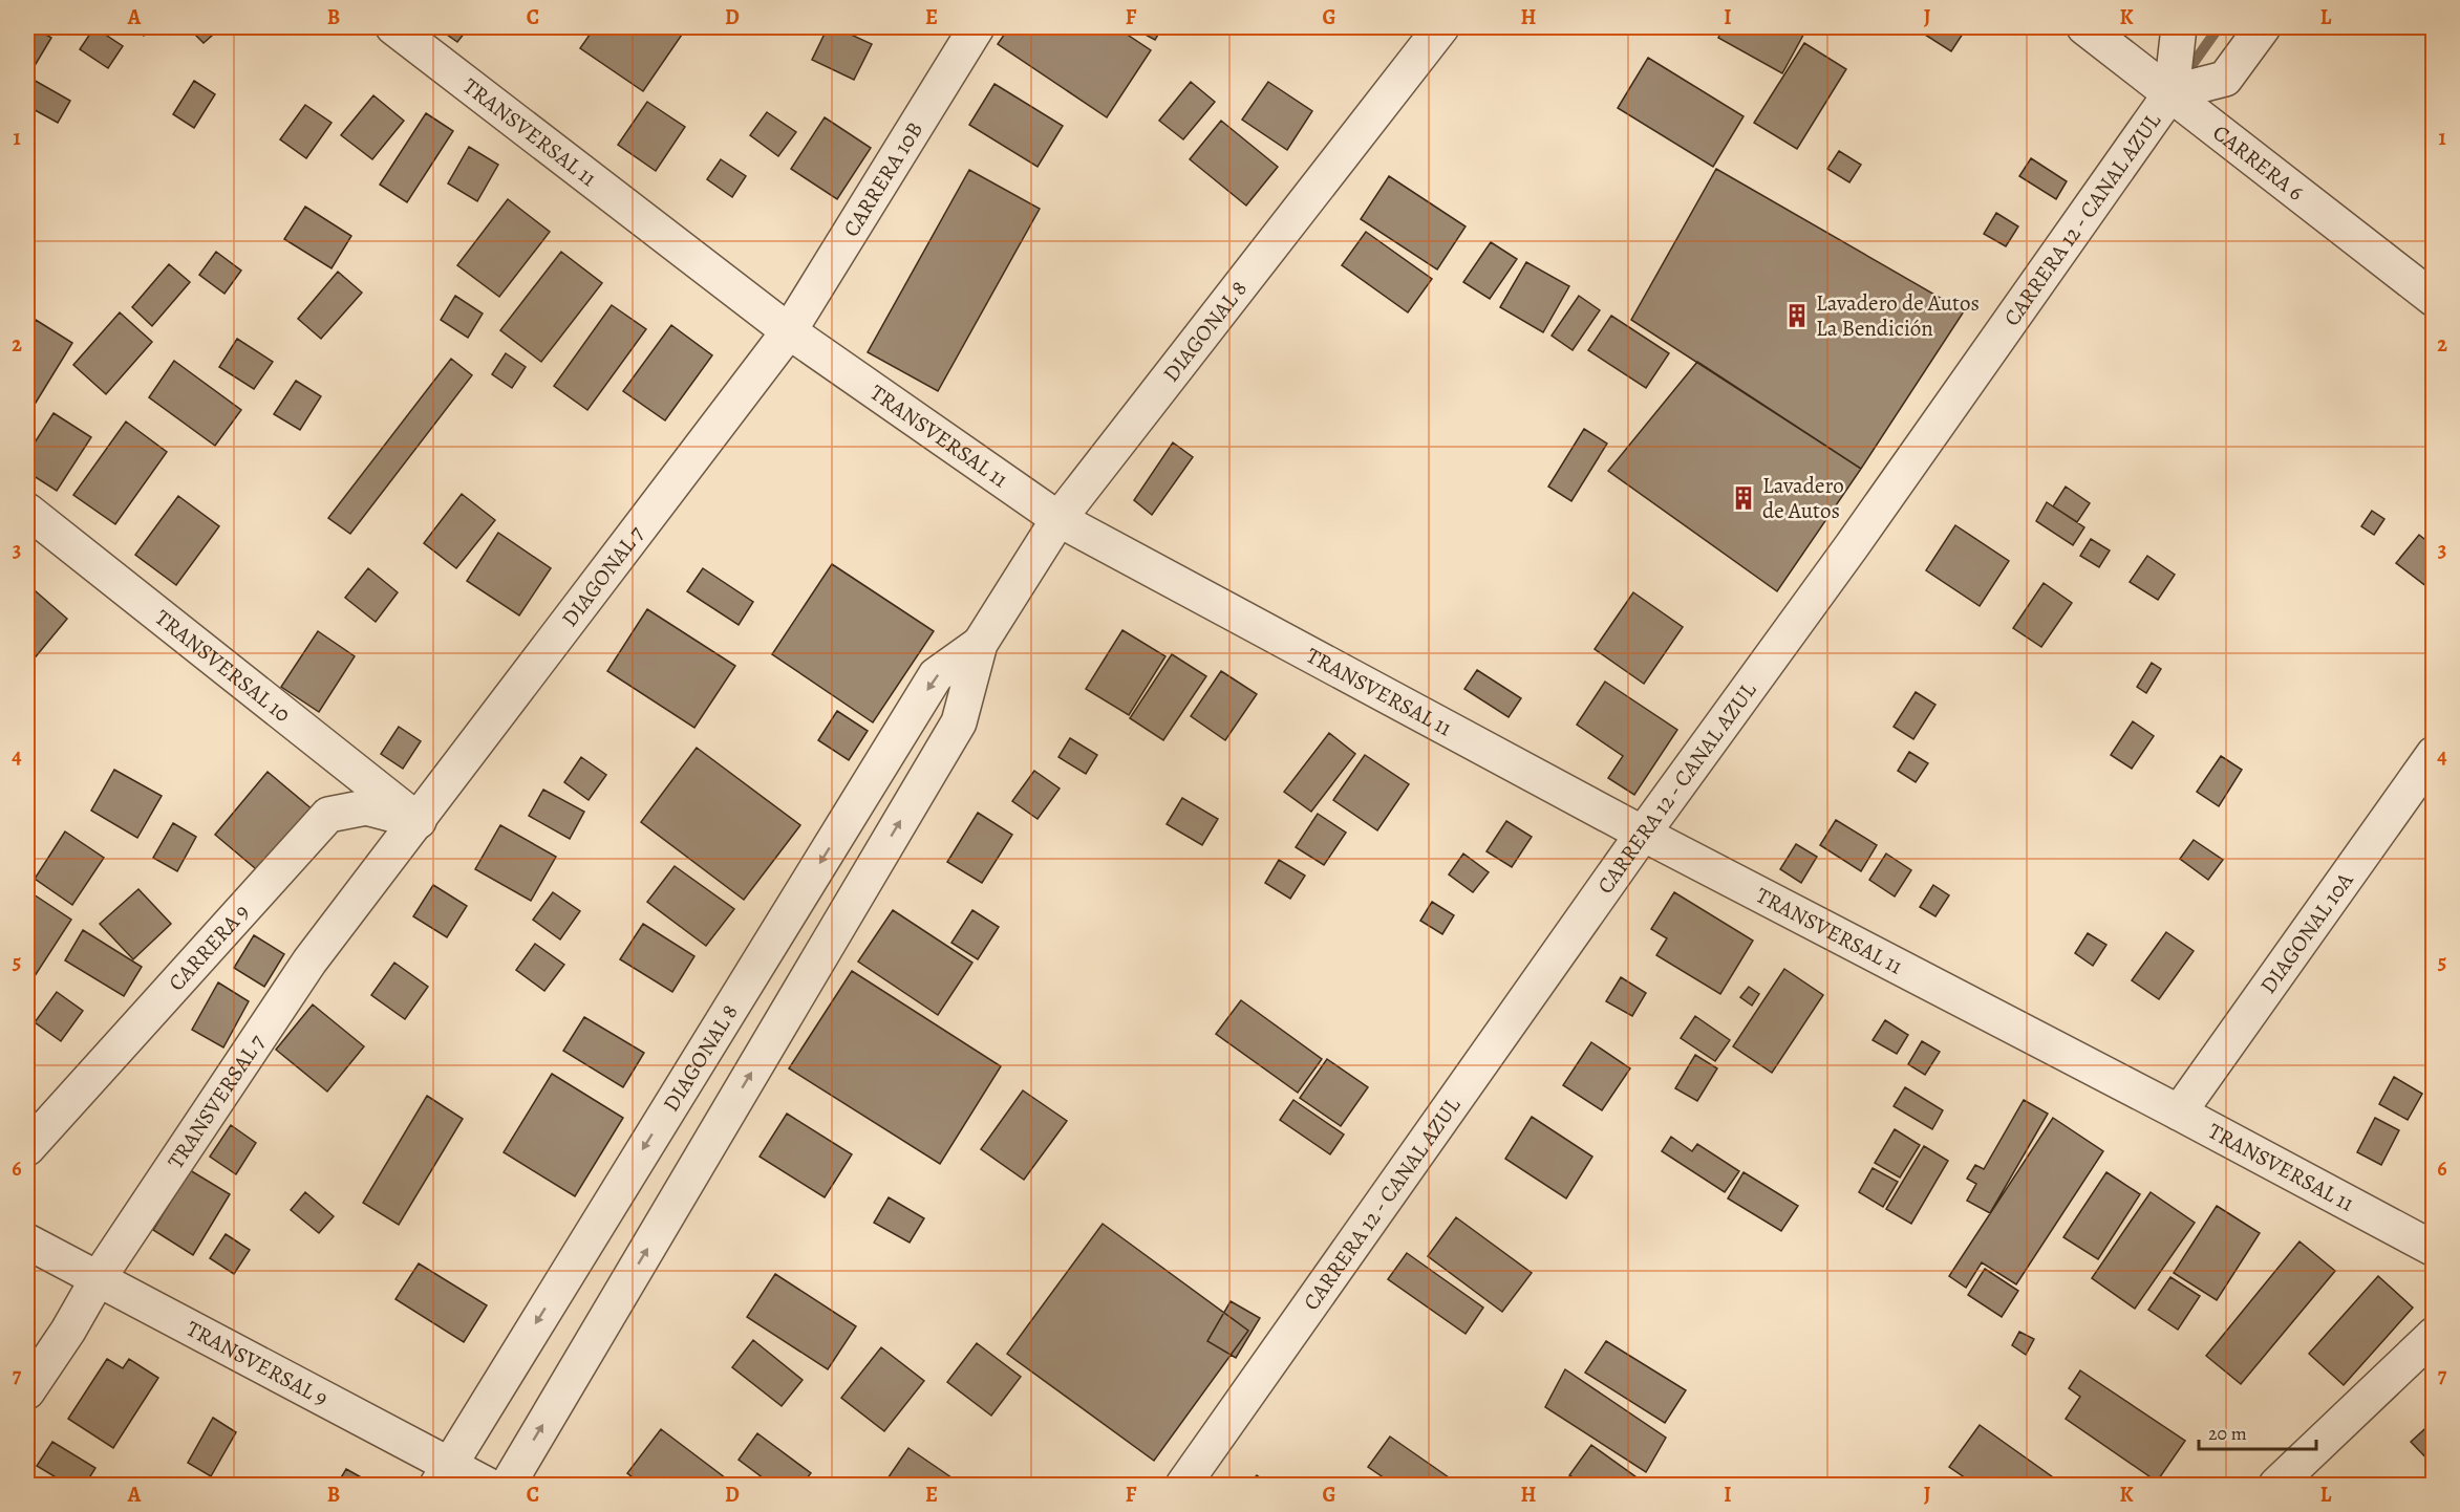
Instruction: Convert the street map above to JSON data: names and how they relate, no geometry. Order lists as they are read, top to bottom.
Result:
{
  "streets": {
    "street": [
      "TRANSVERSAL 11",
      "CARRERA 6",
      "CARRERA 10B",
      "CARRERA 12 - CANAL AZUL",
      "DIAGONAL 8",
      "DIAGONAL 7",
      "TRANSVERSAL 10",
      "DIAGONAL 10A",
      "CARRERA 9",
      "TRANSVERSAL 7",
      "TRANSVERSAL 9"
    ]
  },
  "crossings": [
    ["TRANSVERSAL 11", "CARRERA 10B"],
    ["TRANSVERSAL 11", "CARRERA 12 - CANAL AZUL"],
    ["TRANSVERSAL 11", "DIAGONAL 8"],
    ["TRANSVERSAL 11", "DIAGONAL 7"],
    ["TRANSVERSAL 11", "DIAGONAL 10A"],
    ["CARRERA 6", "CARRERA 12 - CANAL AZUL"],
    ["CARRERA 10B", "DIAGONAL 7"],
    ["DIAGONAL 8", "TRANSVERSAL 9"],
    ["DIAGONAL 7", "TRANSVERSAL 10"],
    ["DIAGONAL 7", "CARRERA 9"],
    ["DIAGONAL 7", "TRANSVERSAL 7"],
    ["TRANSVERSAL 10", "CARRERA 9"],
    ["TRANSVERSAL 10", "TRANSVERSAL 7"],
    ["CARRERA 9", "TRANSVERSAL 7"],
    ["TRANSVERSAL 7", "TRANSVERSAL 9"]
  ],
  "places": {
    "building": ["Lavadero de Autos La Bendición", "Lavadero de Autos"]
  },
  "scale_bar": "20 m",
  "grid": {
    "columns": [
      "A",
      "B",
      "C",
      "D",
      "E",
      "F",
      "G",
      "H",
      "I",
      "J",
      "K",
      "L"
    ],
    "rows": [
      "1",
      "2",
      "3",
      "4",
      "5",
      "6",
      "7"
    ]
  }
}
